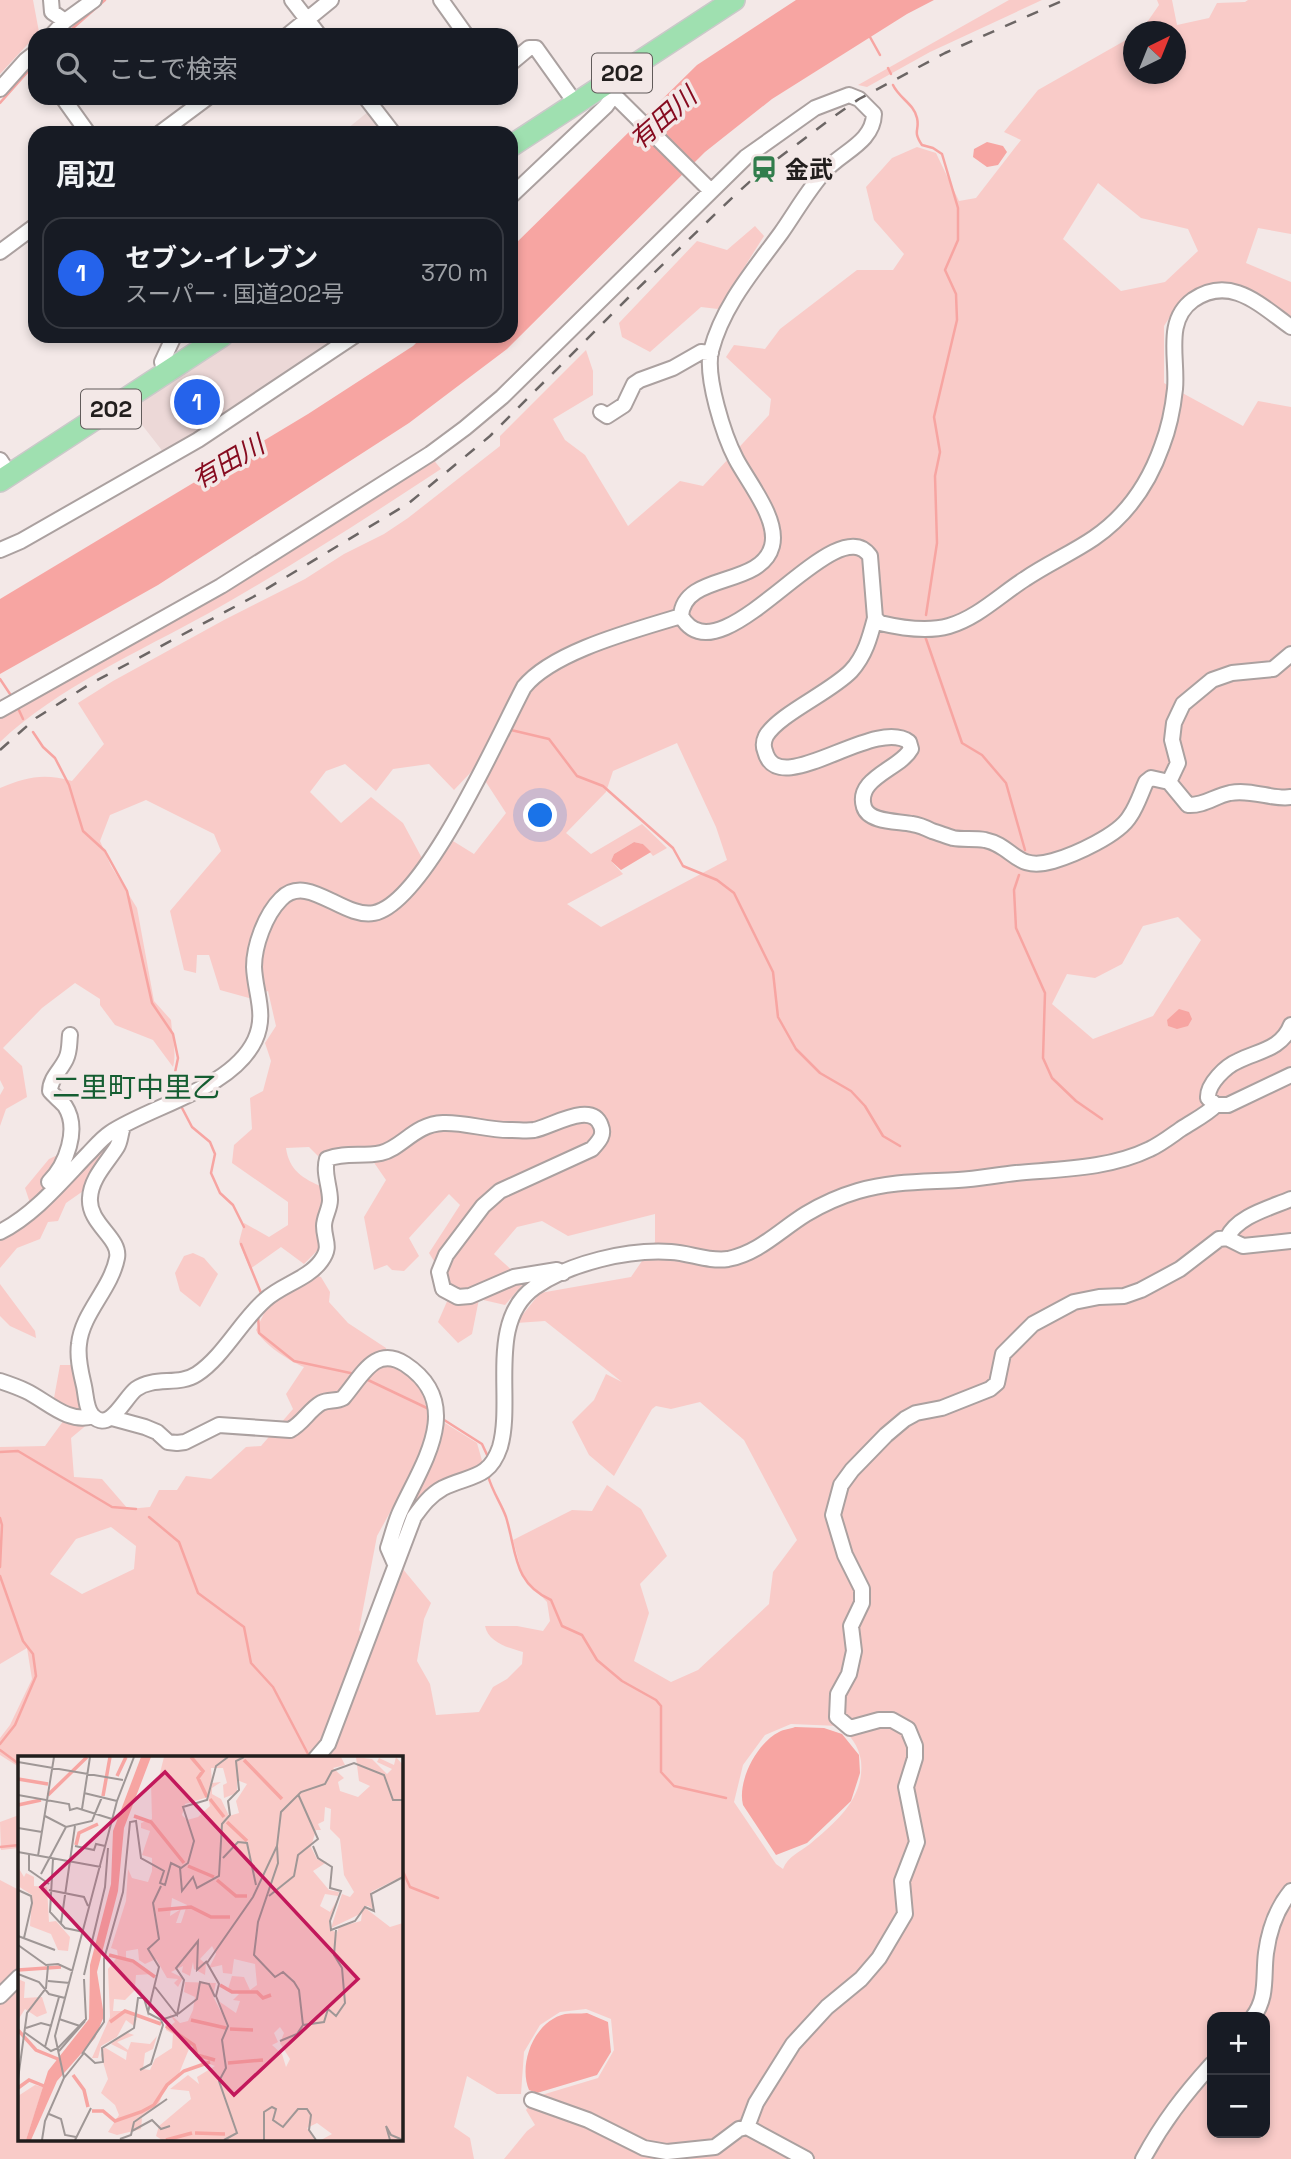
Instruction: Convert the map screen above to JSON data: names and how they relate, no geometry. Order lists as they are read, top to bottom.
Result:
{
  "streets": {
    "highway": ["202"]
  },
  "districts": ["二里町中里乙"],
  "water": ["有田川"],
  "places": {
    "station": ["金武"]
  },
  "north": "top right",
  "page": {
    "search": "ここで検索",
    "heading": "周辺",
    "list": [
      {
        "mark": "1",
        "name": "セブン-イレブン",
        "note": "スーパー · 国道202号",
        "value": "370 m"
      }
    ],
    "pins": "1",
    "map_buttons": ["+", "−"]
  }
}
